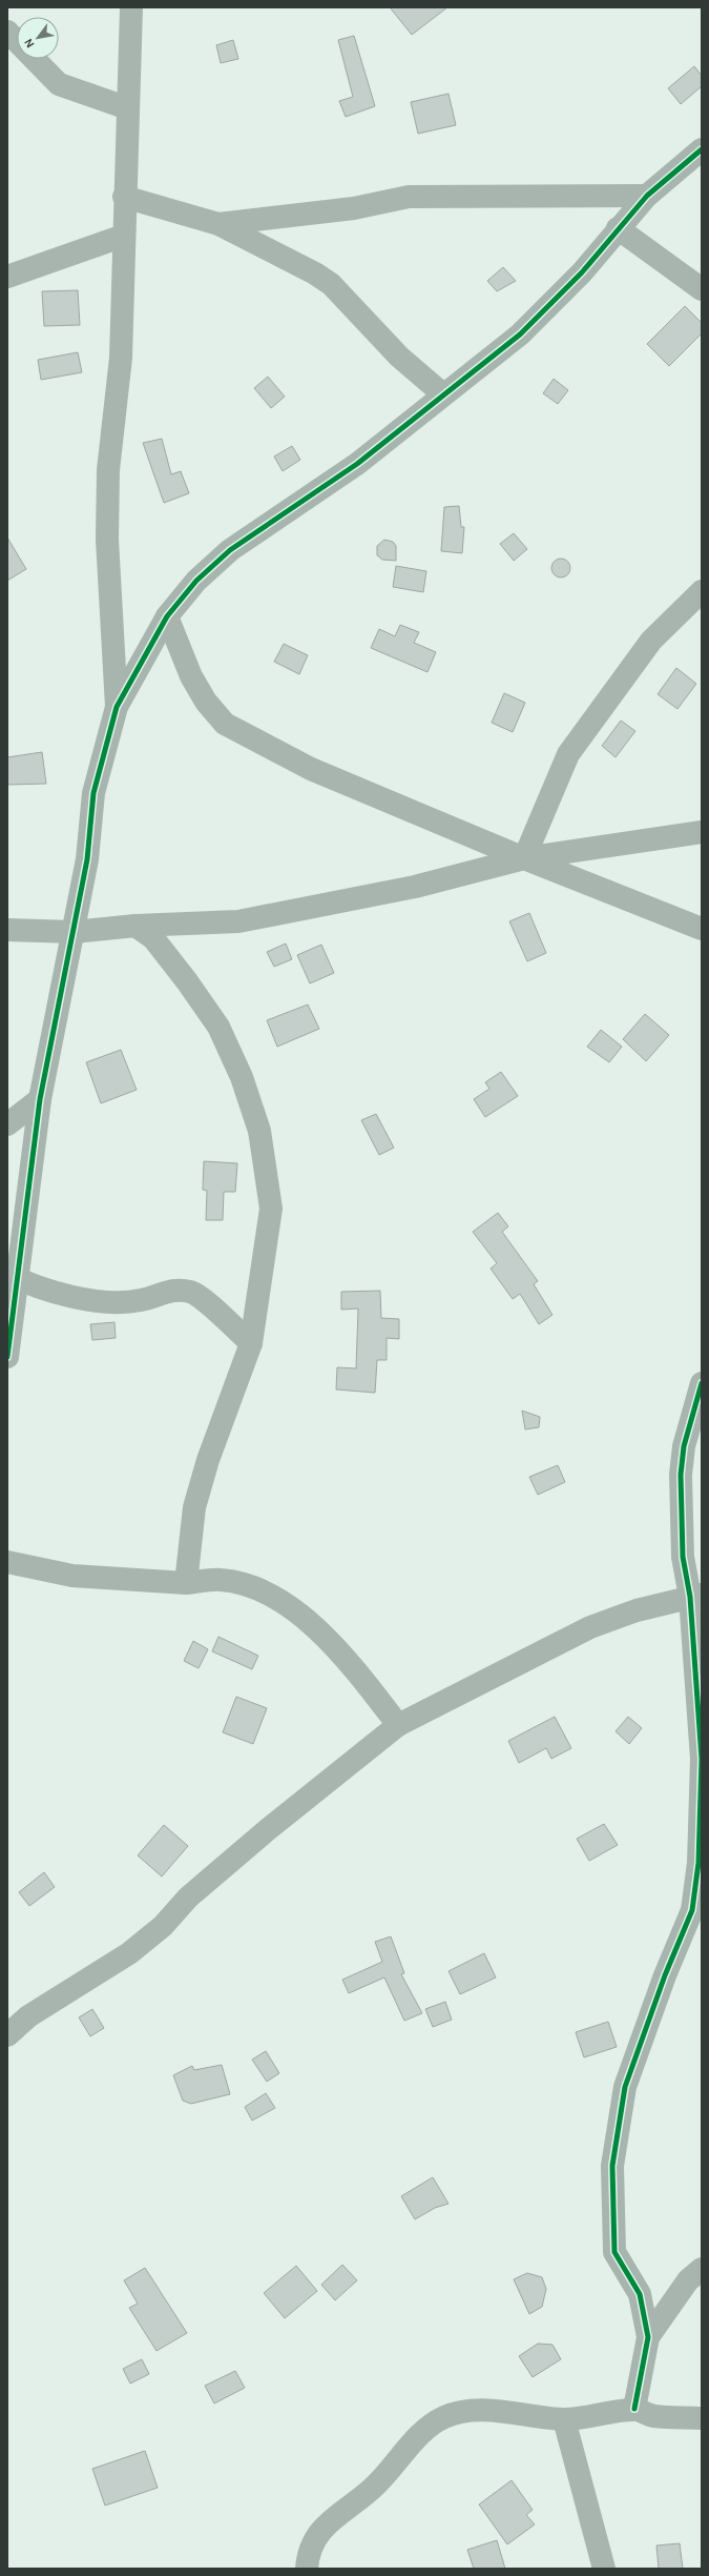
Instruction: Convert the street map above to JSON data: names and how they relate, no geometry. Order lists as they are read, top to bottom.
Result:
{
  "north": "bottom left"
}
